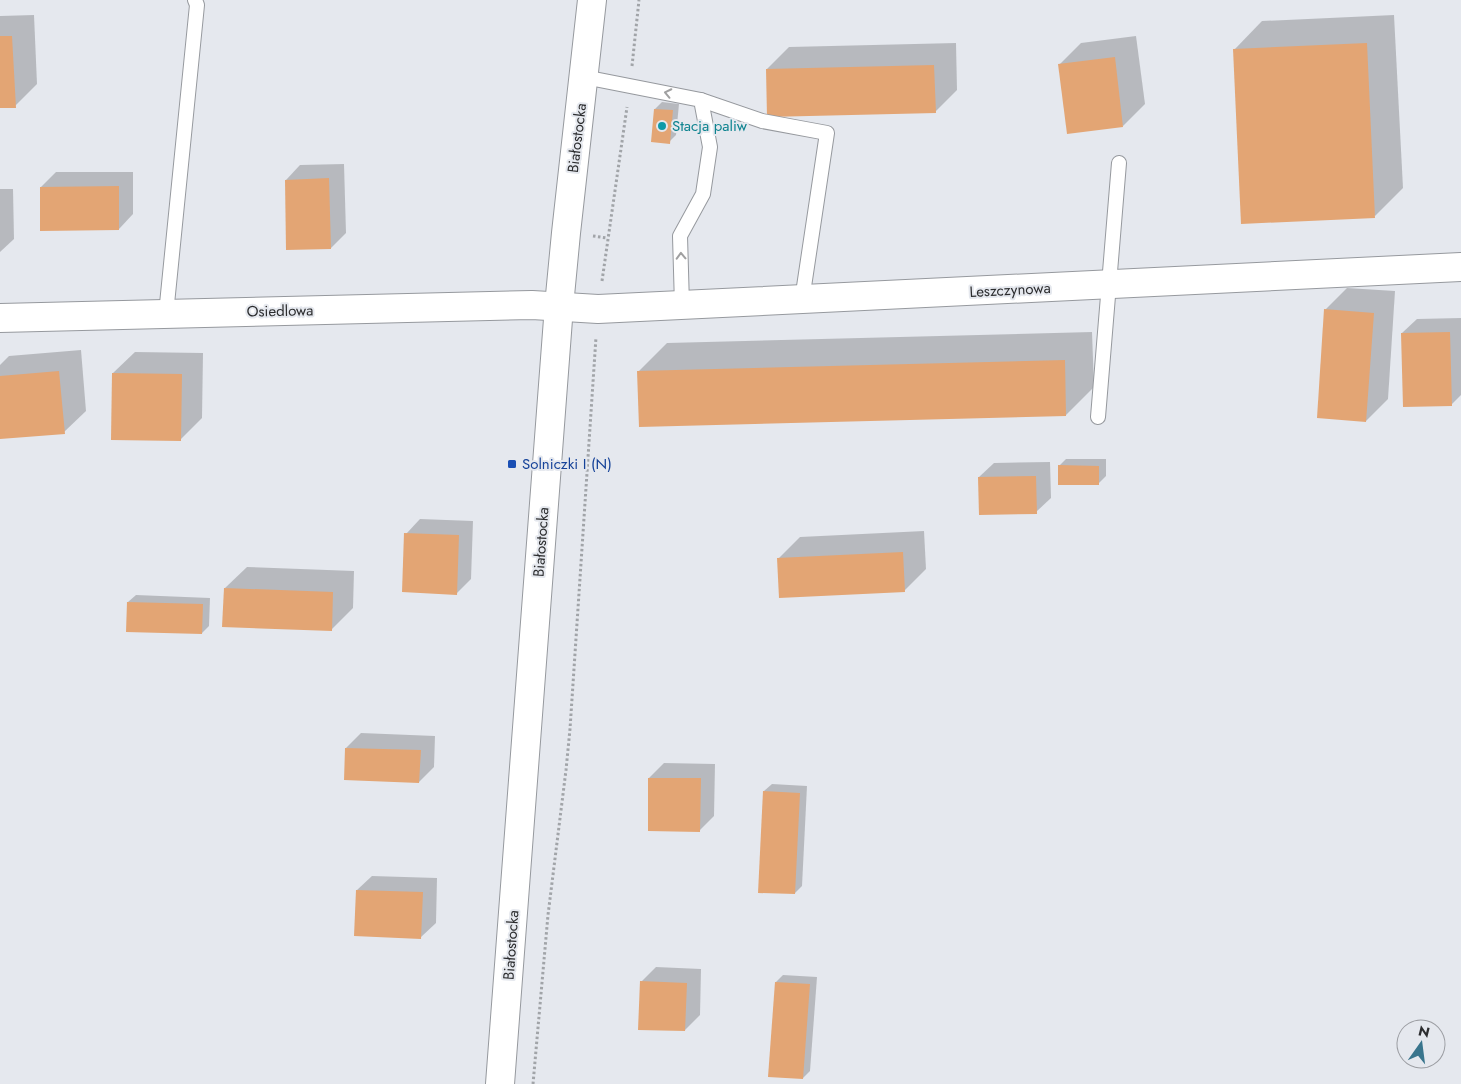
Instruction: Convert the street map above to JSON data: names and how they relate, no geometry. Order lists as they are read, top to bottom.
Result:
{
  "streets": {
    "street": ["Białostocka", "Leszczynowa", "Osiedlowa"]
  },
  "crossings": [
    ["Białostocka", "Leszczynowa"],
    ["Białostocka", "Osiedlowa"],
    ["Leszczynowa", "Osiedlowa"]
  ],
  "places": {
    "other": ["Stacja paliw"],
    "transit": ["Solniczki I (N)"]
  },
  "north": "top"
}
